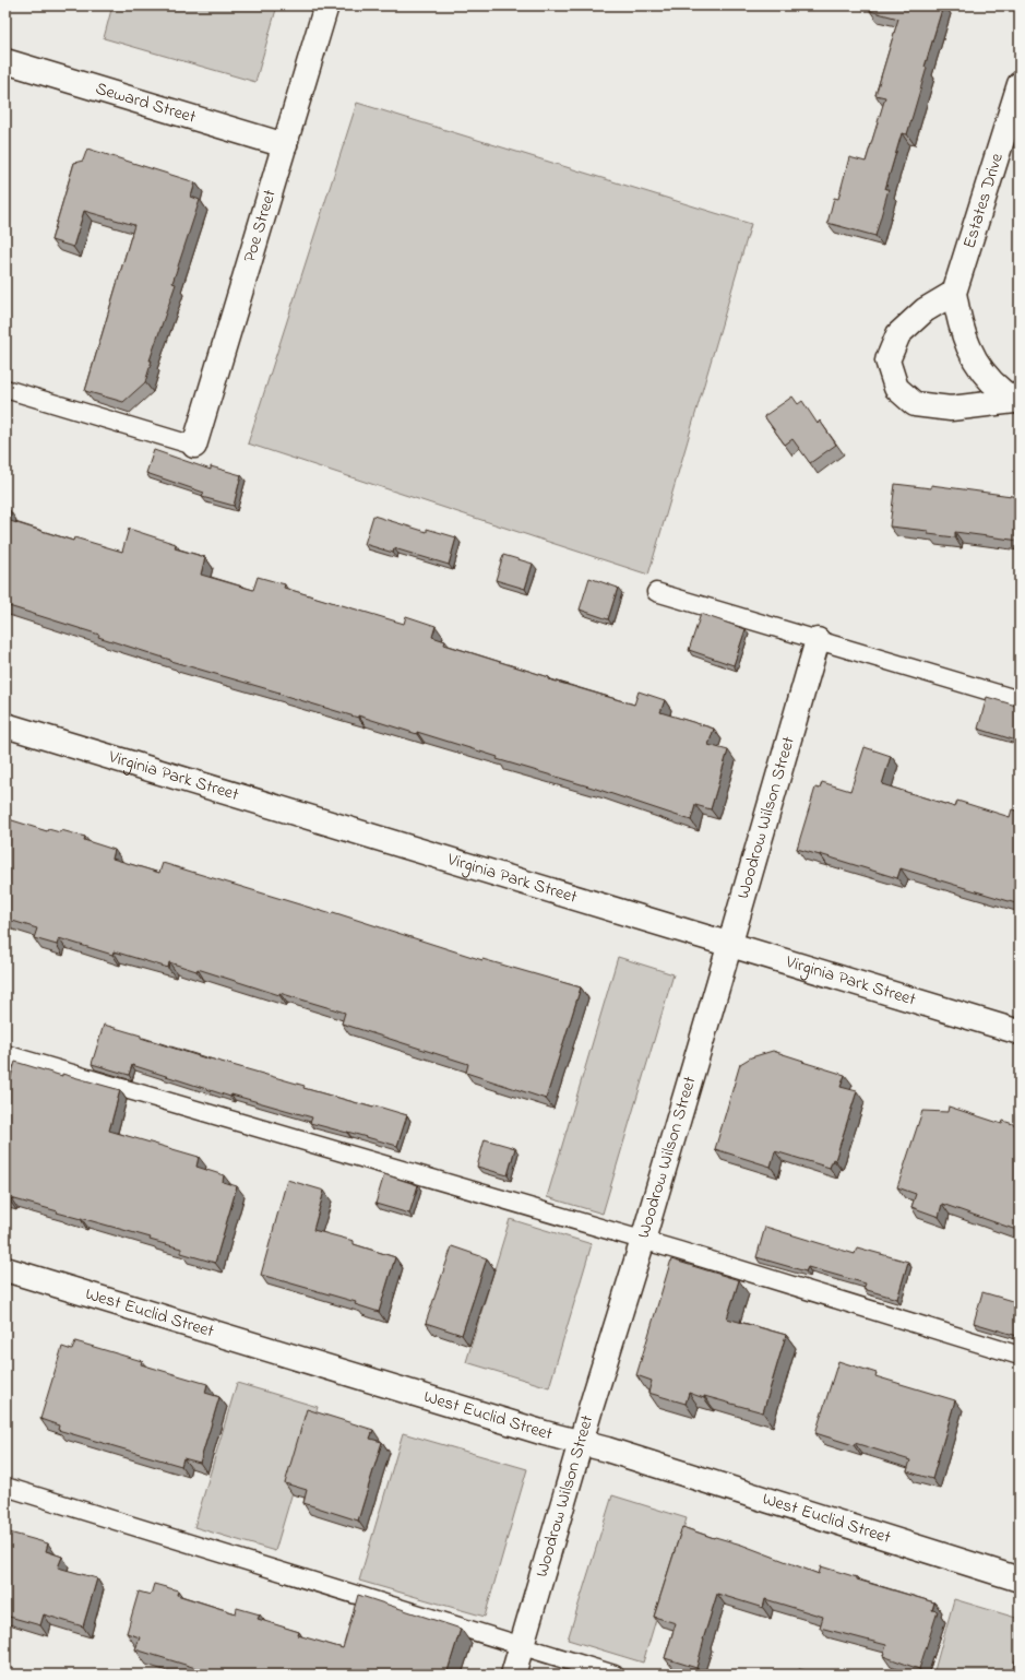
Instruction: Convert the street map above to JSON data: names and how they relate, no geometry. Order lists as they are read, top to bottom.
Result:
{
  "streets": {
    "street": [
      "Seward Street",
      "Estates Drive",
      "Poe Street",
      "Virginia Park Street",
      "Woodrow Wilson Street",
      "West Euclid Street"
    ]
  },
  "crossings": [
    ["Seward Street", "Poe Street"],
    ["Virginia Park Street", "Woodrow Wilson Street"],
    ["Woodrow Wilson Street", "West Euclid Street"]
  ]
}
